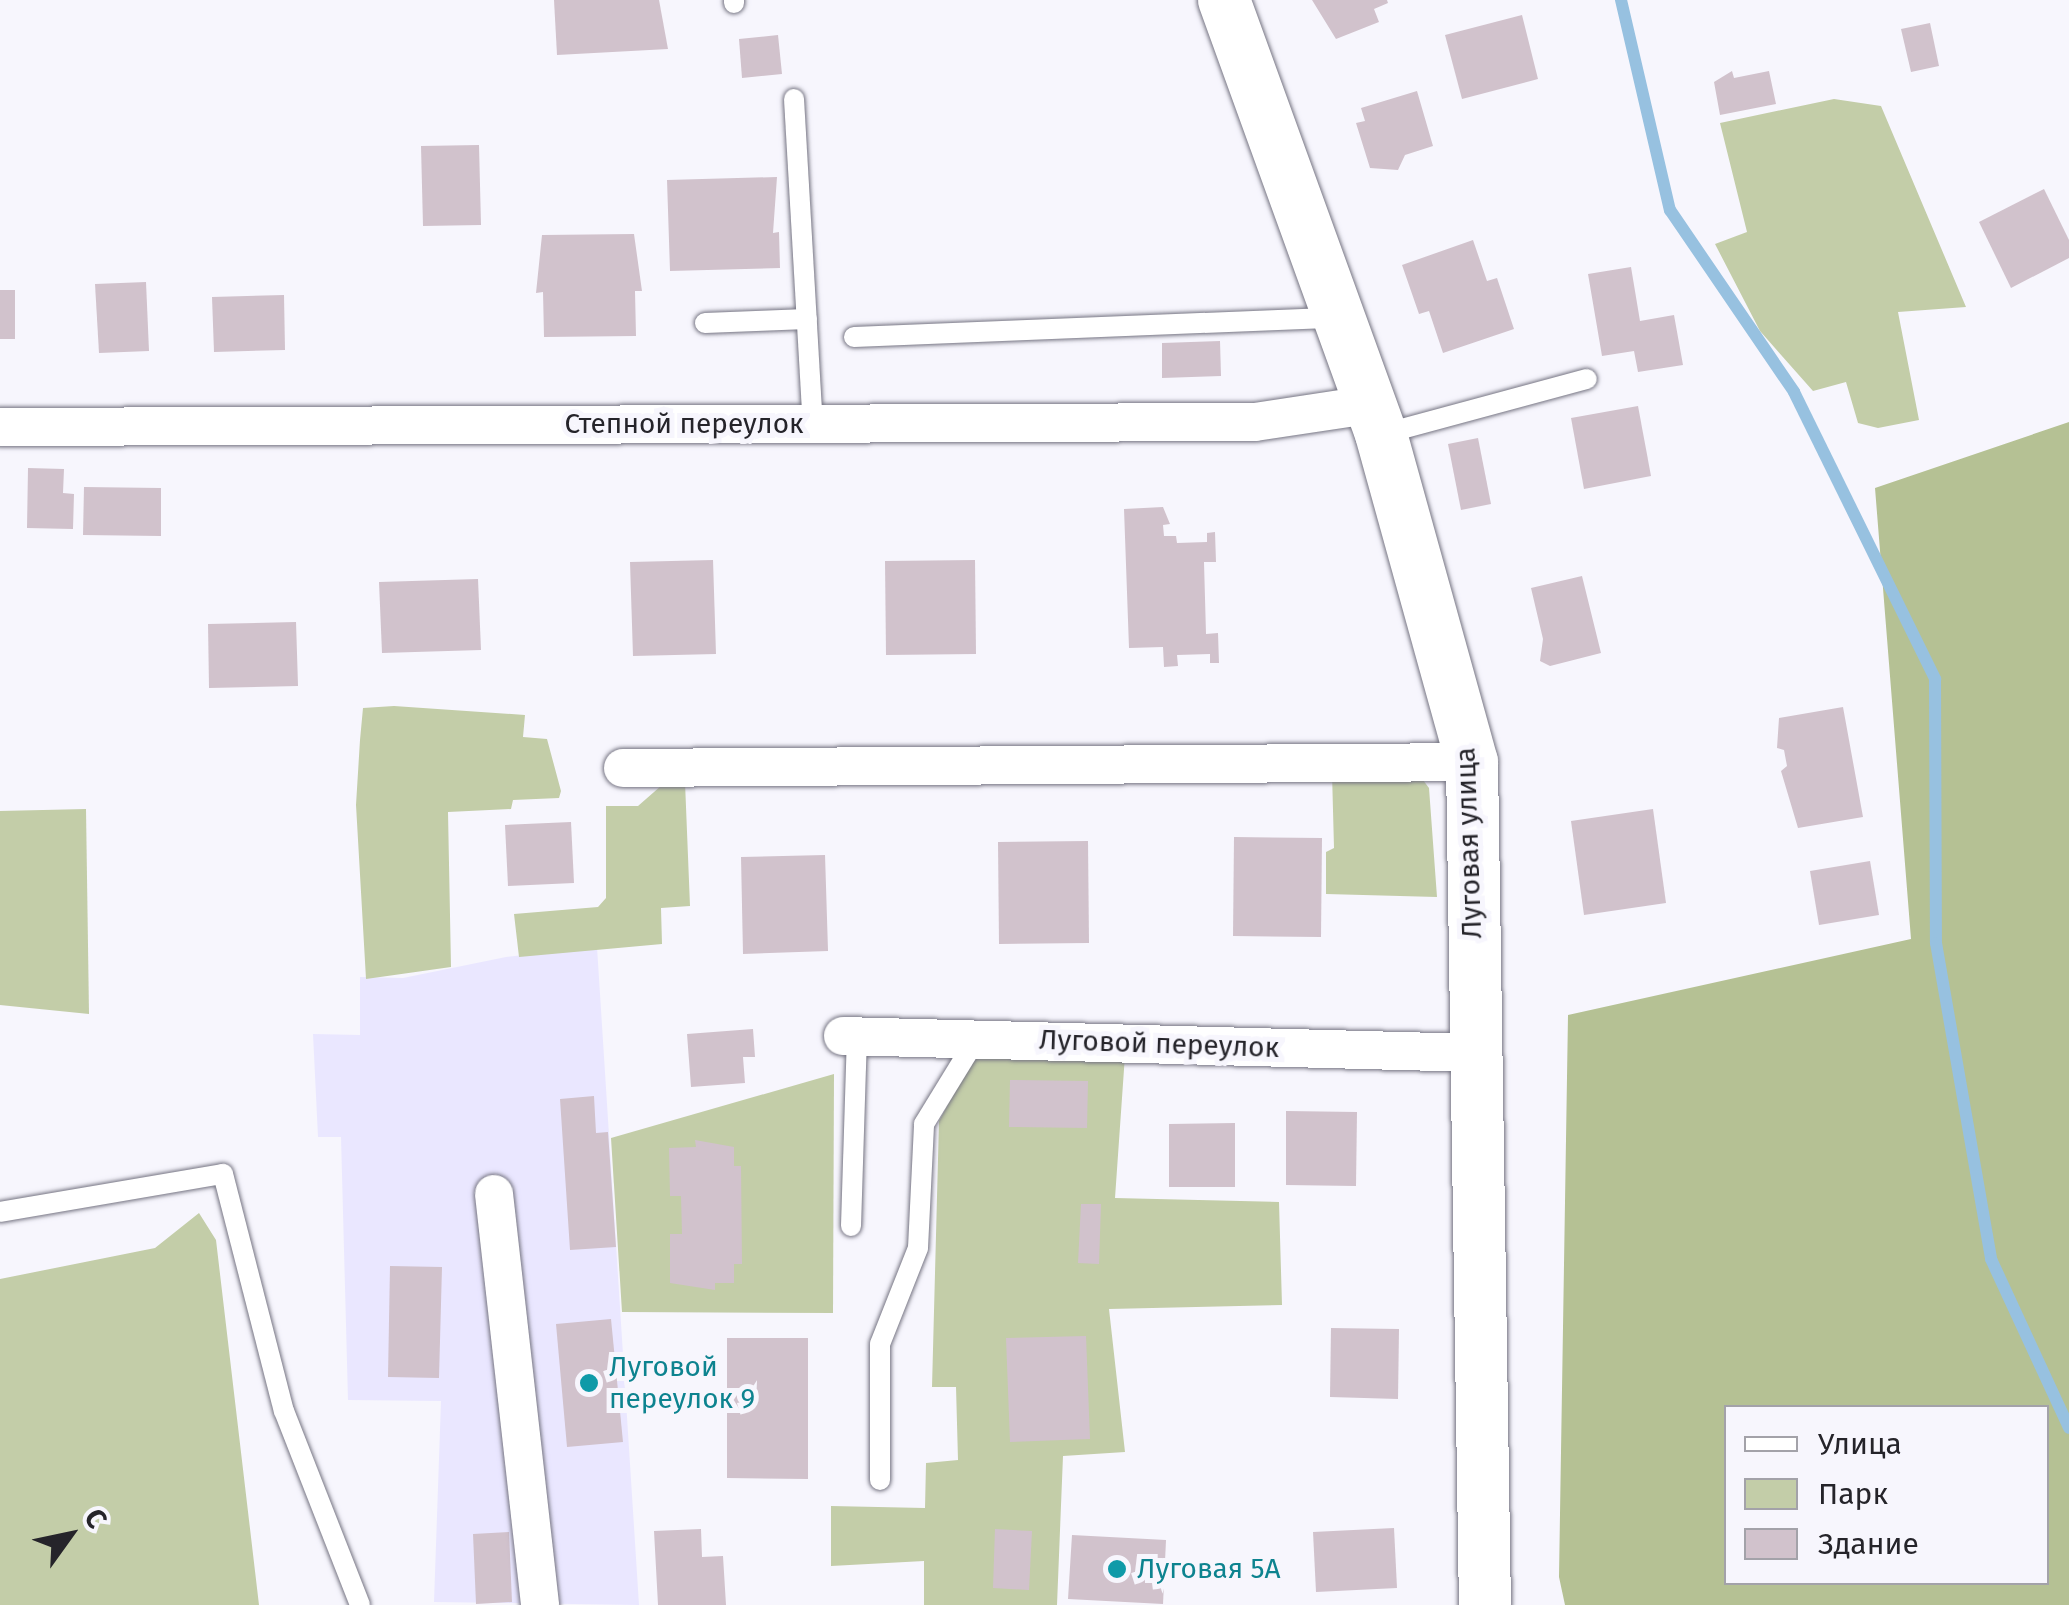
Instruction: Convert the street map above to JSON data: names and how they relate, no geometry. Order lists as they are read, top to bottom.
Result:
{
  "streets": {
    "street": ["Степной переулок", "Луговая улица", "Луговой переулок"]
  },
  "crossings": [
    ["Степной переулок", "Луговая улица"],
    ["Луговая улица", "Луговой переулок"]
  ],
  "places": ["Луговой переулок 9", "Луговая 5А"],
  "legend": ["Улица", "Парк", "Здание"],
  "north": "top right"
}
